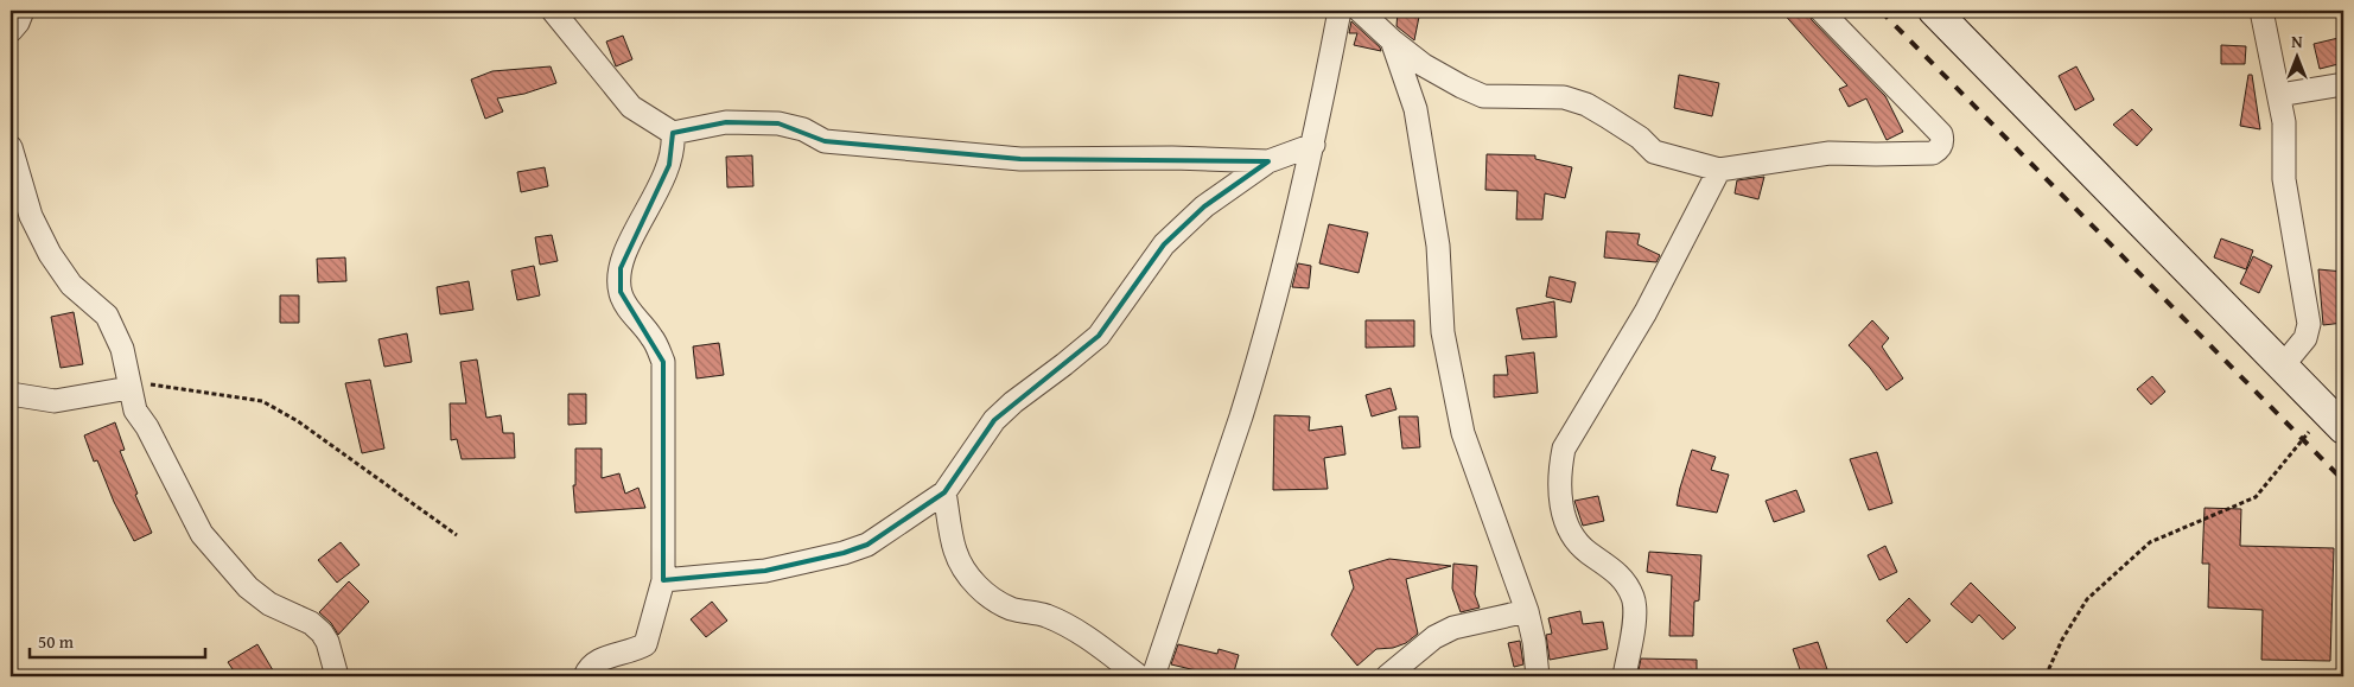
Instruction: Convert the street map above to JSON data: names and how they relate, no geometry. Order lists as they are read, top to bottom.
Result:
{
  "scale_bar": "50 m",
  "north": "top"
}
